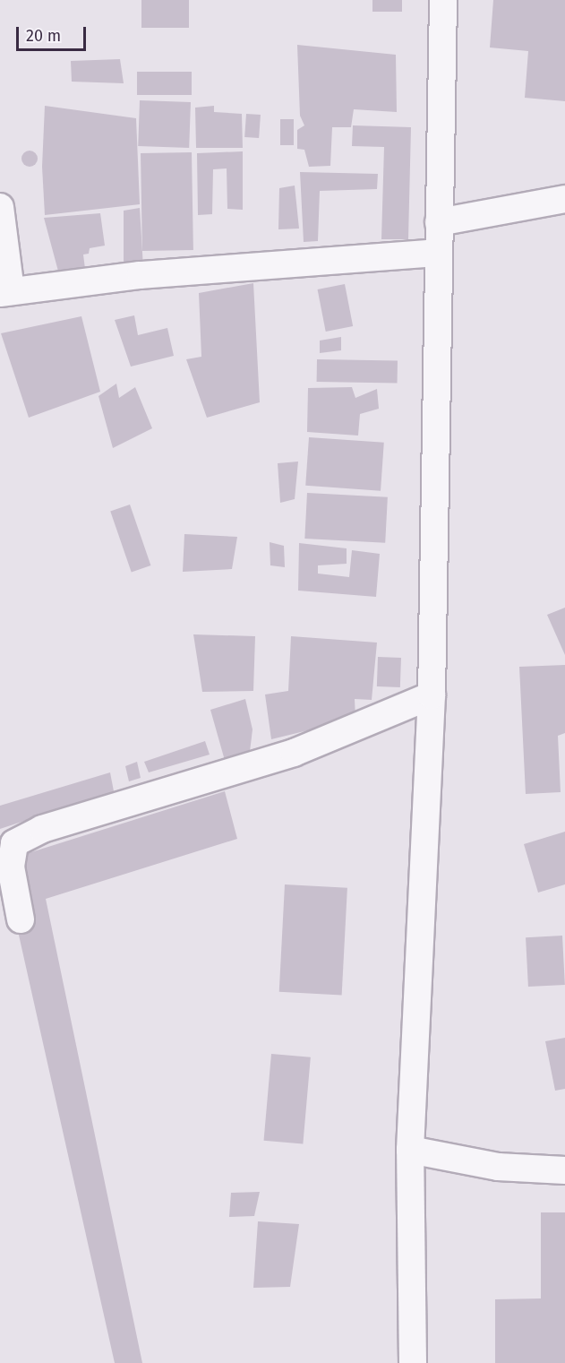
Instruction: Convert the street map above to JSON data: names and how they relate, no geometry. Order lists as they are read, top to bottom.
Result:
{
  "scale_bar": "20 m"
}
